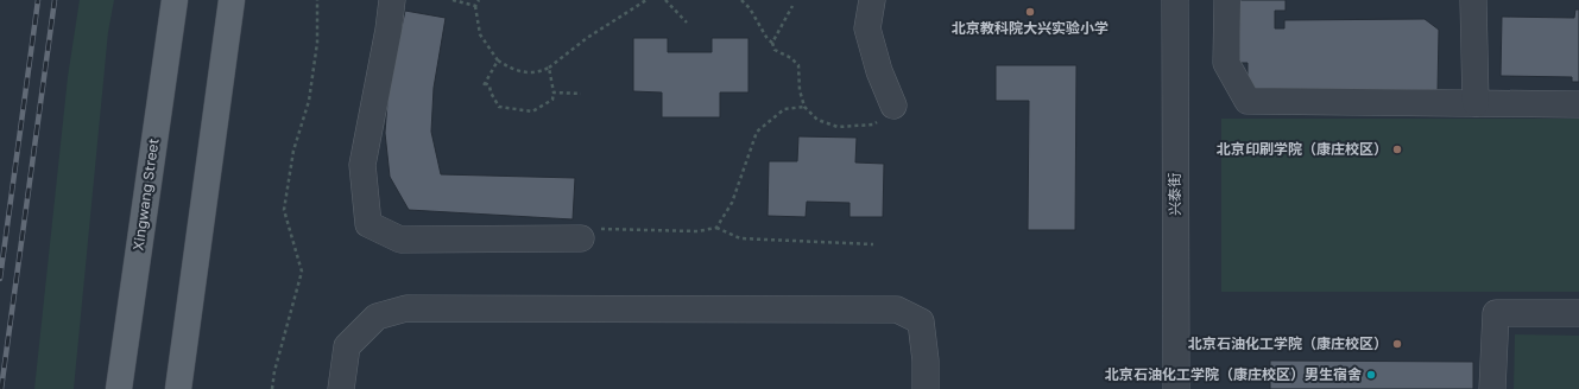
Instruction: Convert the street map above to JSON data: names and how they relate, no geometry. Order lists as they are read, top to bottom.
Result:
{
  "streets": {
    "main road": ["Xingwang Street"],
    "street": ["兴泰街"]
  },
  "places": [
    "北京教科院大兴实验小学",
    "北京印刷学院（康庄校区）",
    "北京石油化工学院（康庄校区）",
    "北京石油化工学院（康庄校区）男生宿舍"
  ]
}
